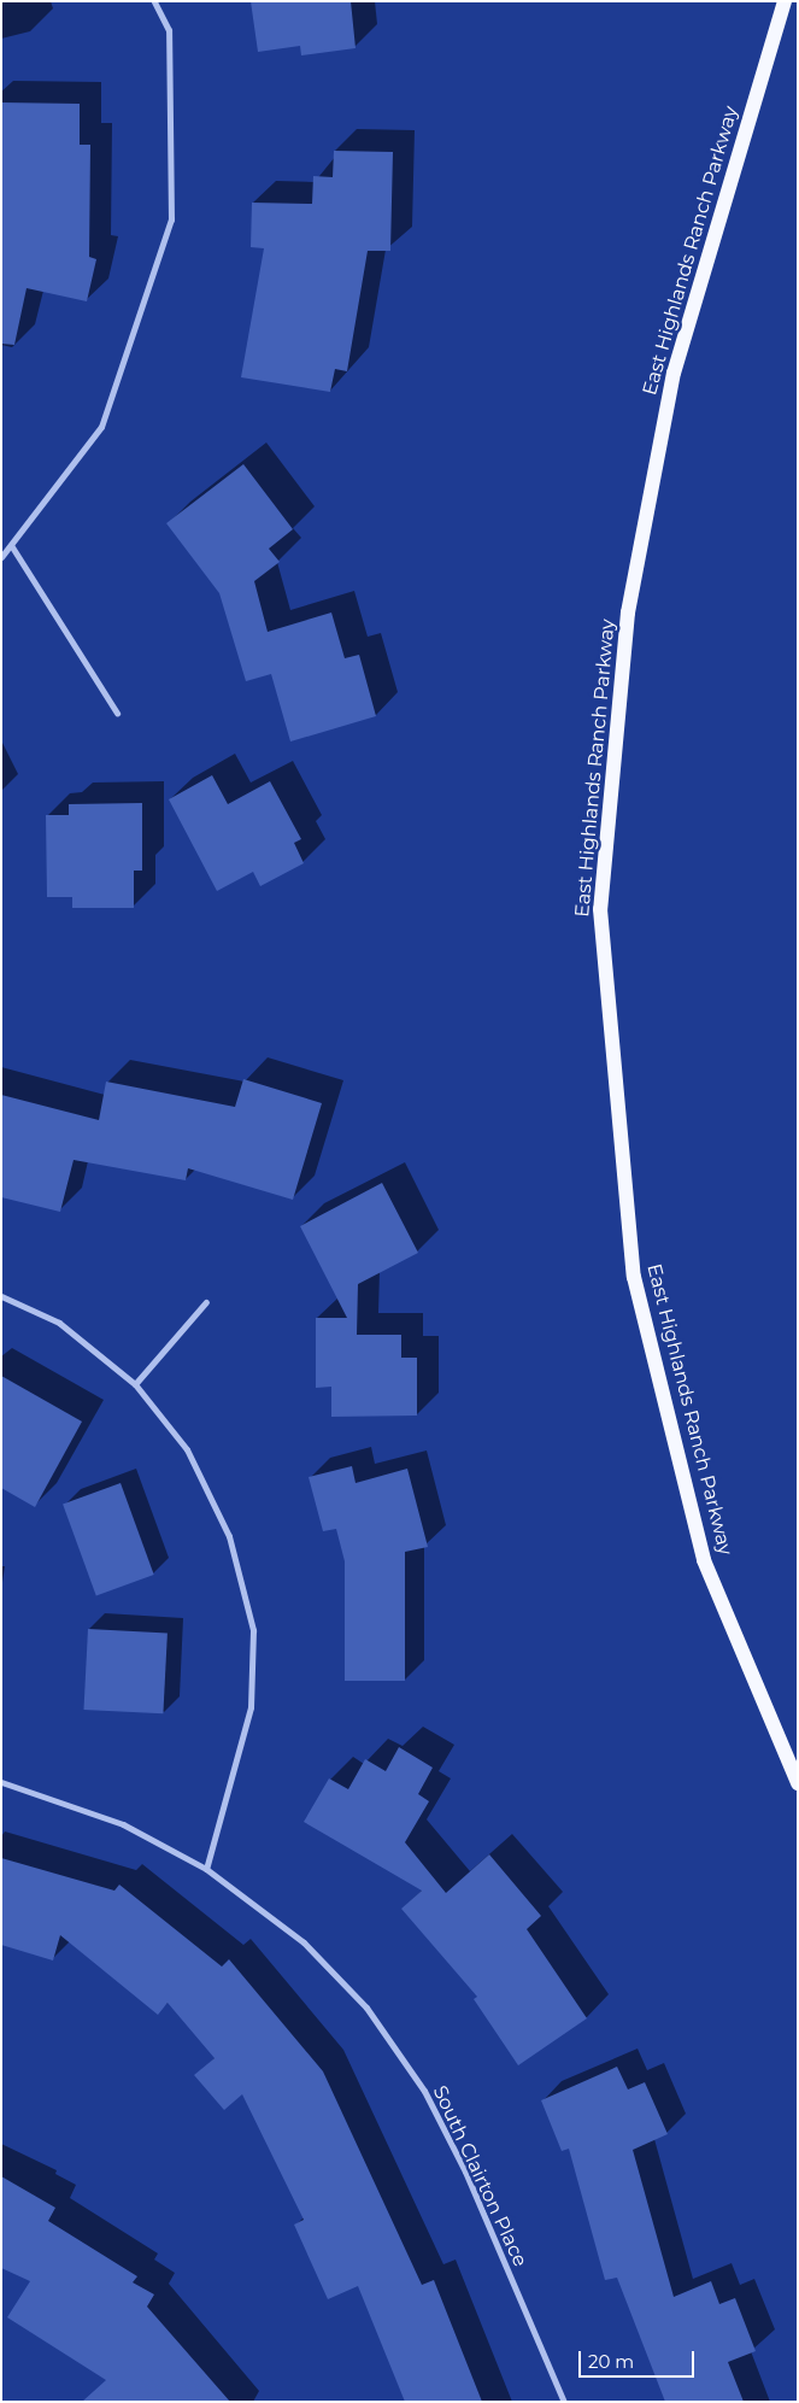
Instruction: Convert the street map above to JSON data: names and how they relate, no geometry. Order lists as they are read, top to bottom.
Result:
{
  "streets": {
    "main road": ["East Highlands Ranch Parkway"],
    "street": ["South Clairton Place"]
  },
  "scale_bar": "20 m"
}
